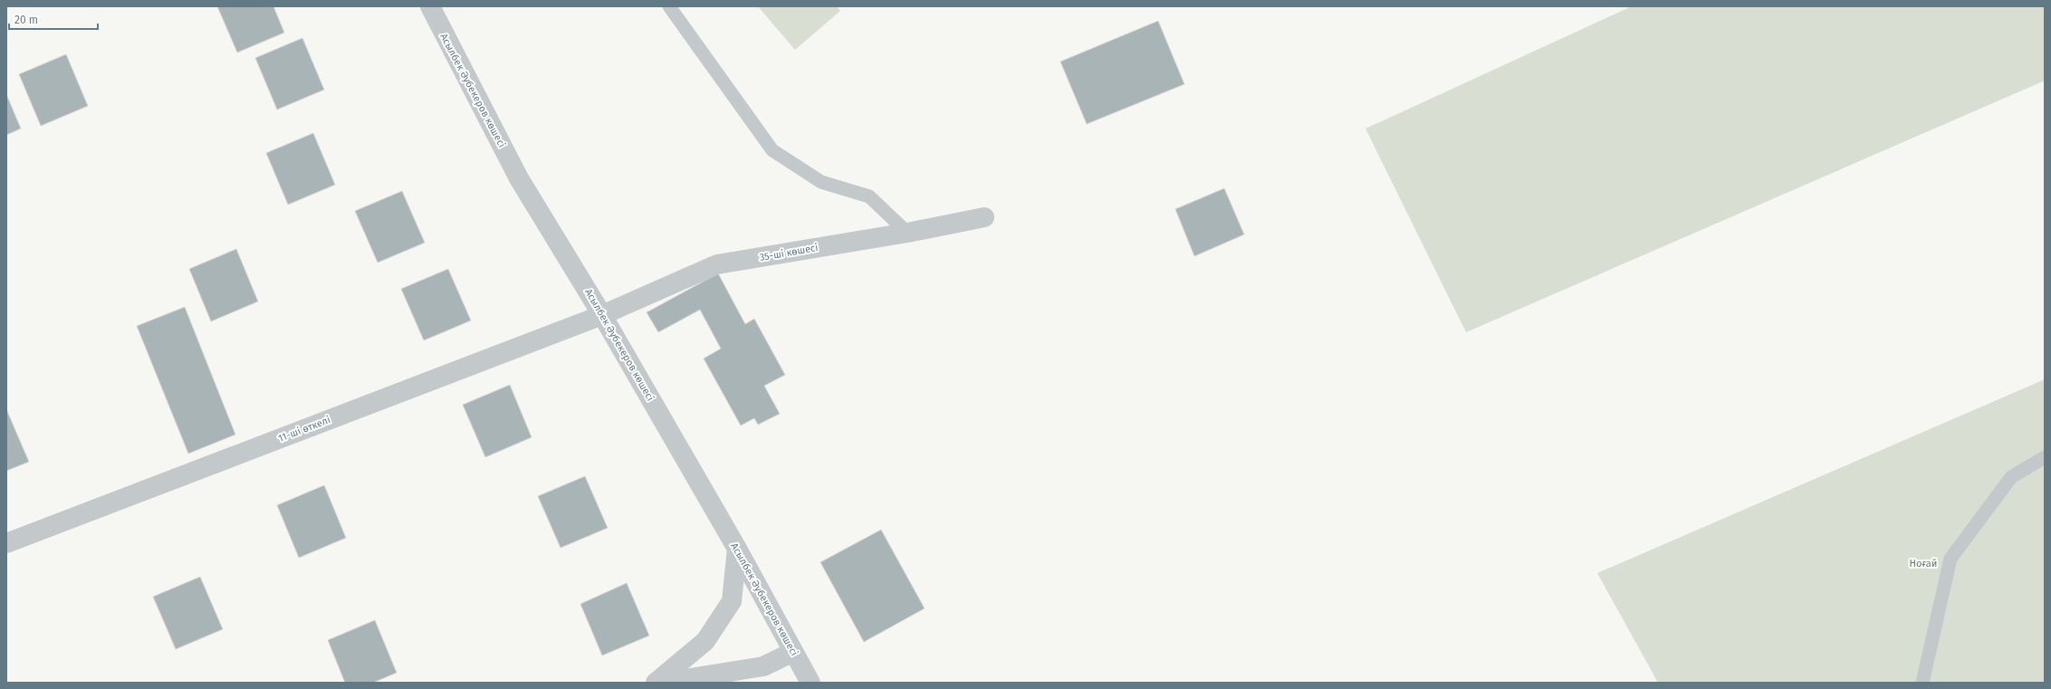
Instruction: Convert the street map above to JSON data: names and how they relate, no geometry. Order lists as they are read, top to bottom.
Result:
{
  "streets": {
    "street": ["Асылбек Әубекеров көшесі", "35-ші көшесі", "11-ші өткелі"]
  },
  "crossings": [
    ["Асылбек Әубекеров көшесі", "35-ші көшесі"],
    ["Асылбек Әубекеров көшесі", "11-ші өткелі"],
    ["35-ші көшесі", "11-ші өткелі"]
  ],
  "parks": ["Ноғай"],
  "scale_bar": "20 m"
}
